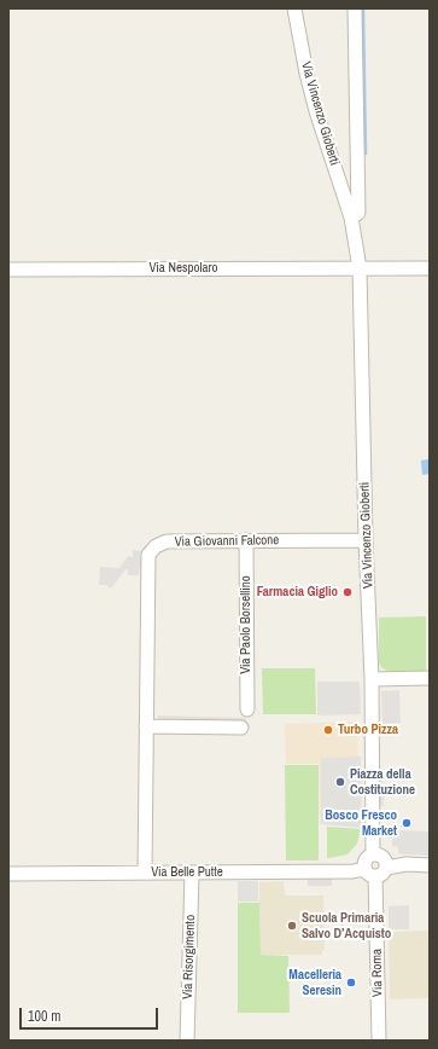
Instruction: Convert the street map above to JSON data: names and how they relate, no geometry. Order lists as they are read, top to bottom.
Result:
{
  "streets": {
    "street": [
      "Via Vincenzo Gioberti",
      "Via Nespolaro",
      "Via Giovanni Falcone",
      "Via Paolo Borsellino",
      "Via Belle Putte",
      "Via Risorgimento",
      "Via Roma"
    ]
  },
  "crossings": [
    ["Via Vincenzo Gioberti", "Via Nespolaro"],
    ["Via Vincenzo Gioberti", "Via Giovanni Falcone"],
    ["Via Giovanni Falcone", "Via Paolo Borsellino"],
    ["Via Giovanni Falcone", "Via Belle Putte"],
    ["Via Belle Putte", "Via Risorgimento"],
    ["Via Belle Putte", "Via Roma"]
  ],
  "places": [
    "Farmacia Giglio",
    "Turbo Pizza",
    "Piazza della Costituzione",
    "Bosco Fresco Market",
    "Scuola Primaria Salvo D’Acquisto",
    "Macelleria Seresin"
  ],
  "scale_bar": "100 m"
}
